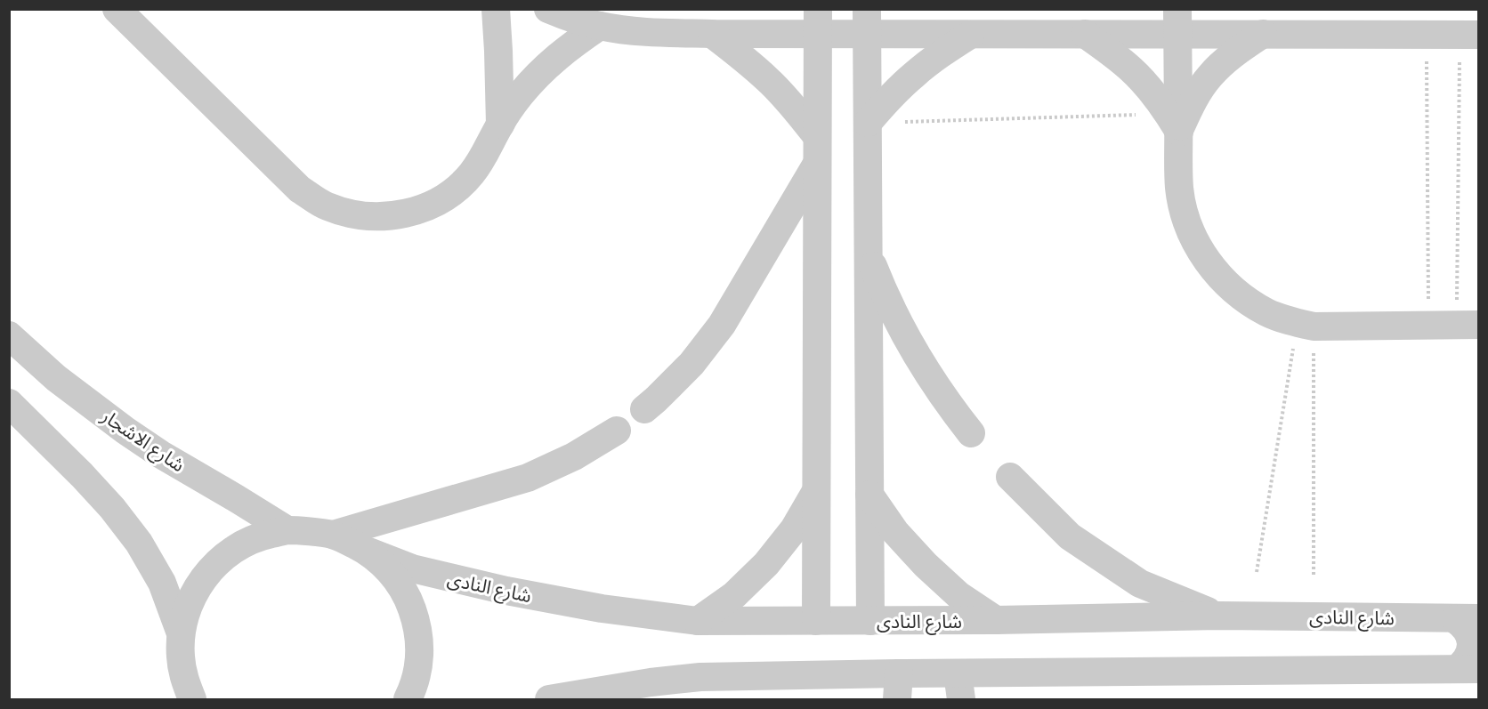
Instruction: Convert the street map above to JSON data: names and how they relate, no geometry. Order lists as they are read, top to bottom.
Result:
{
  "streets": {
    "street": ["شارع الاشجار", "شارع النادى"]
  }
}
